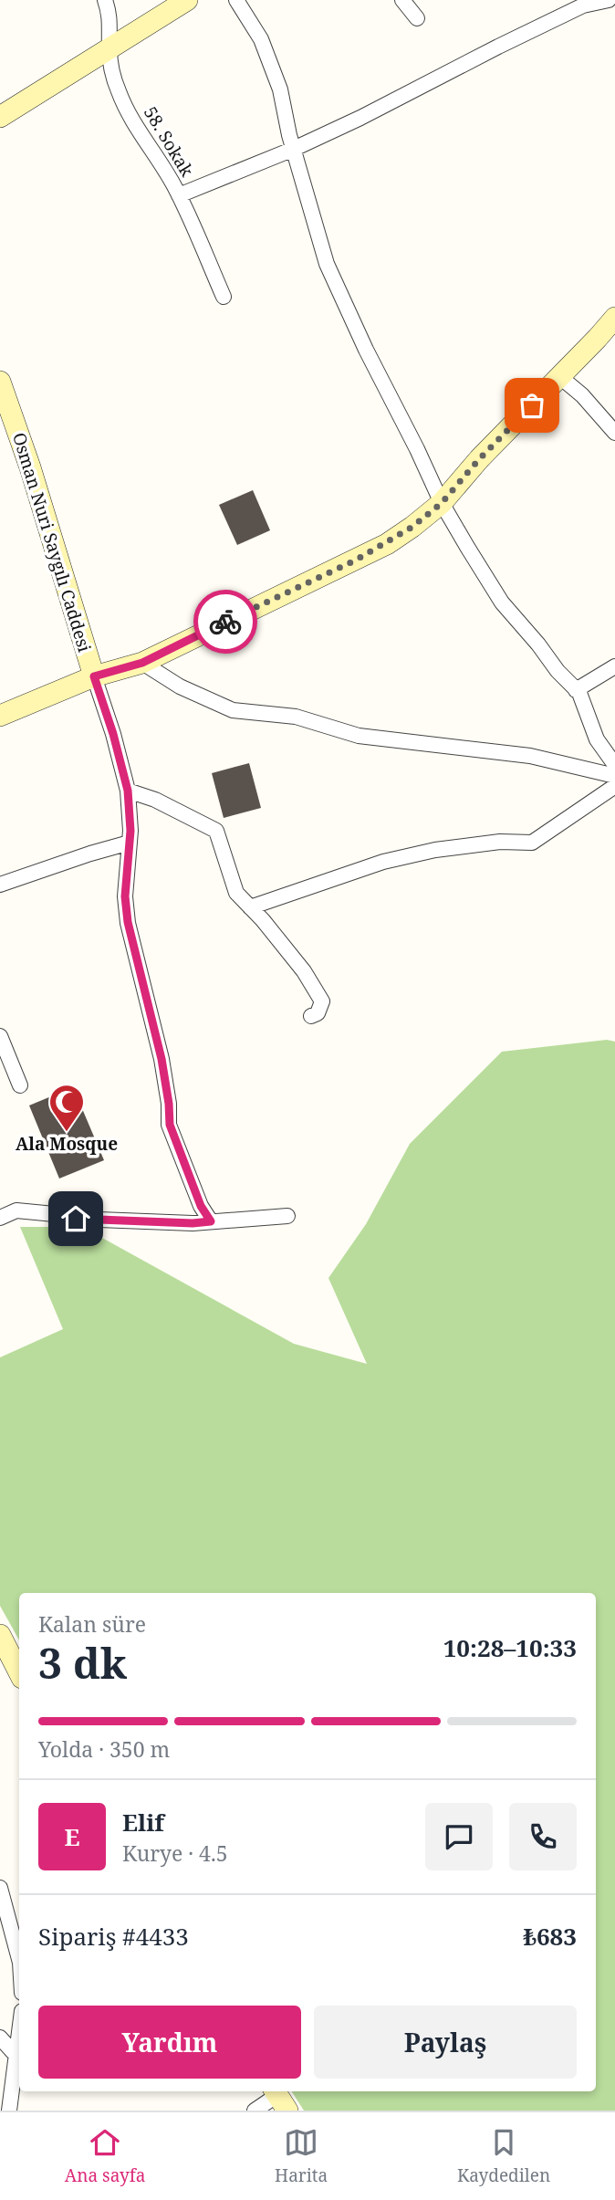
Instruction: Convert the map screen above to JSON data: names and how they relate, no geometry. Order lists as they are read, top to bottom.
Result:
{
  "streets": {
    "street": ["58. Sokak", "Osman Nuri Saygılı Caddesi"]
  },
  "places": {
    "mosque": ["Ala Mosque"]
  },
  "page": {
    "heading": ["3 dk", "Kalan süre", "10:28–10:33"],
    "panel": [
      "Elif",
      "Kurye · 4.5",
      "Sipariş #4433",
      "₺683"
    ],
    "bar": "Yolda · 350 m",
    "round": "E",
    "buttons": ["Yardım", "Paylaş"],
    "tabs": ["Ana sayfa", "Harita", "Kaydedilen"]
  }
}
